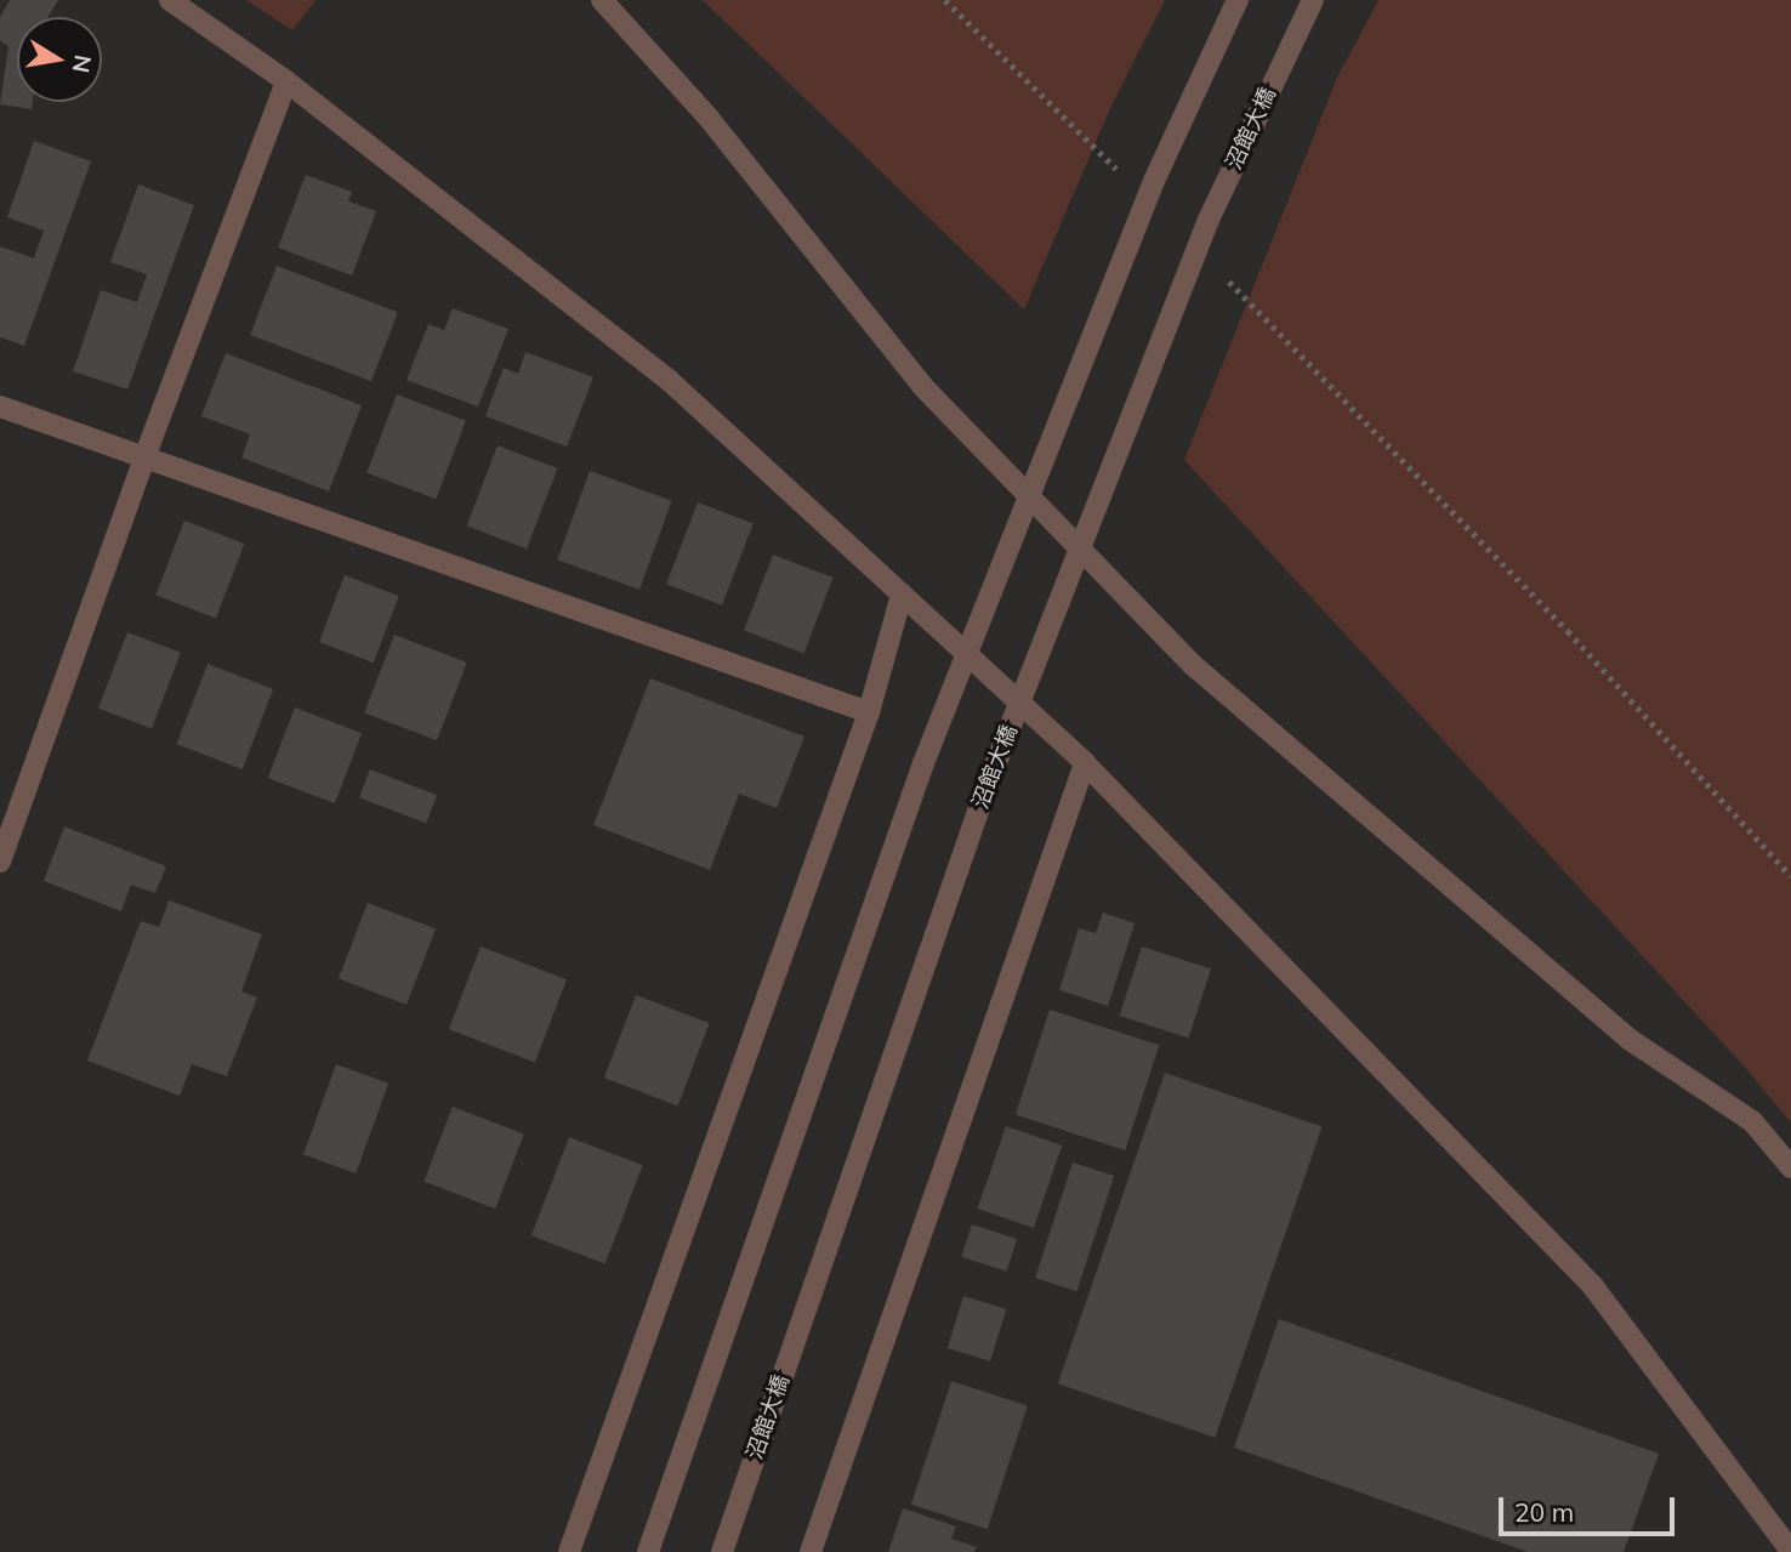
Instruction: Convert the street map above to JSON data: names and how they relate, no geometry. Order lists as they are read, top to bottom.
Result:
{
  "streets": {
    "street": ["沼館大橋"]
  },
  "scale_bar": "20 m",
  "north": "right"
}
